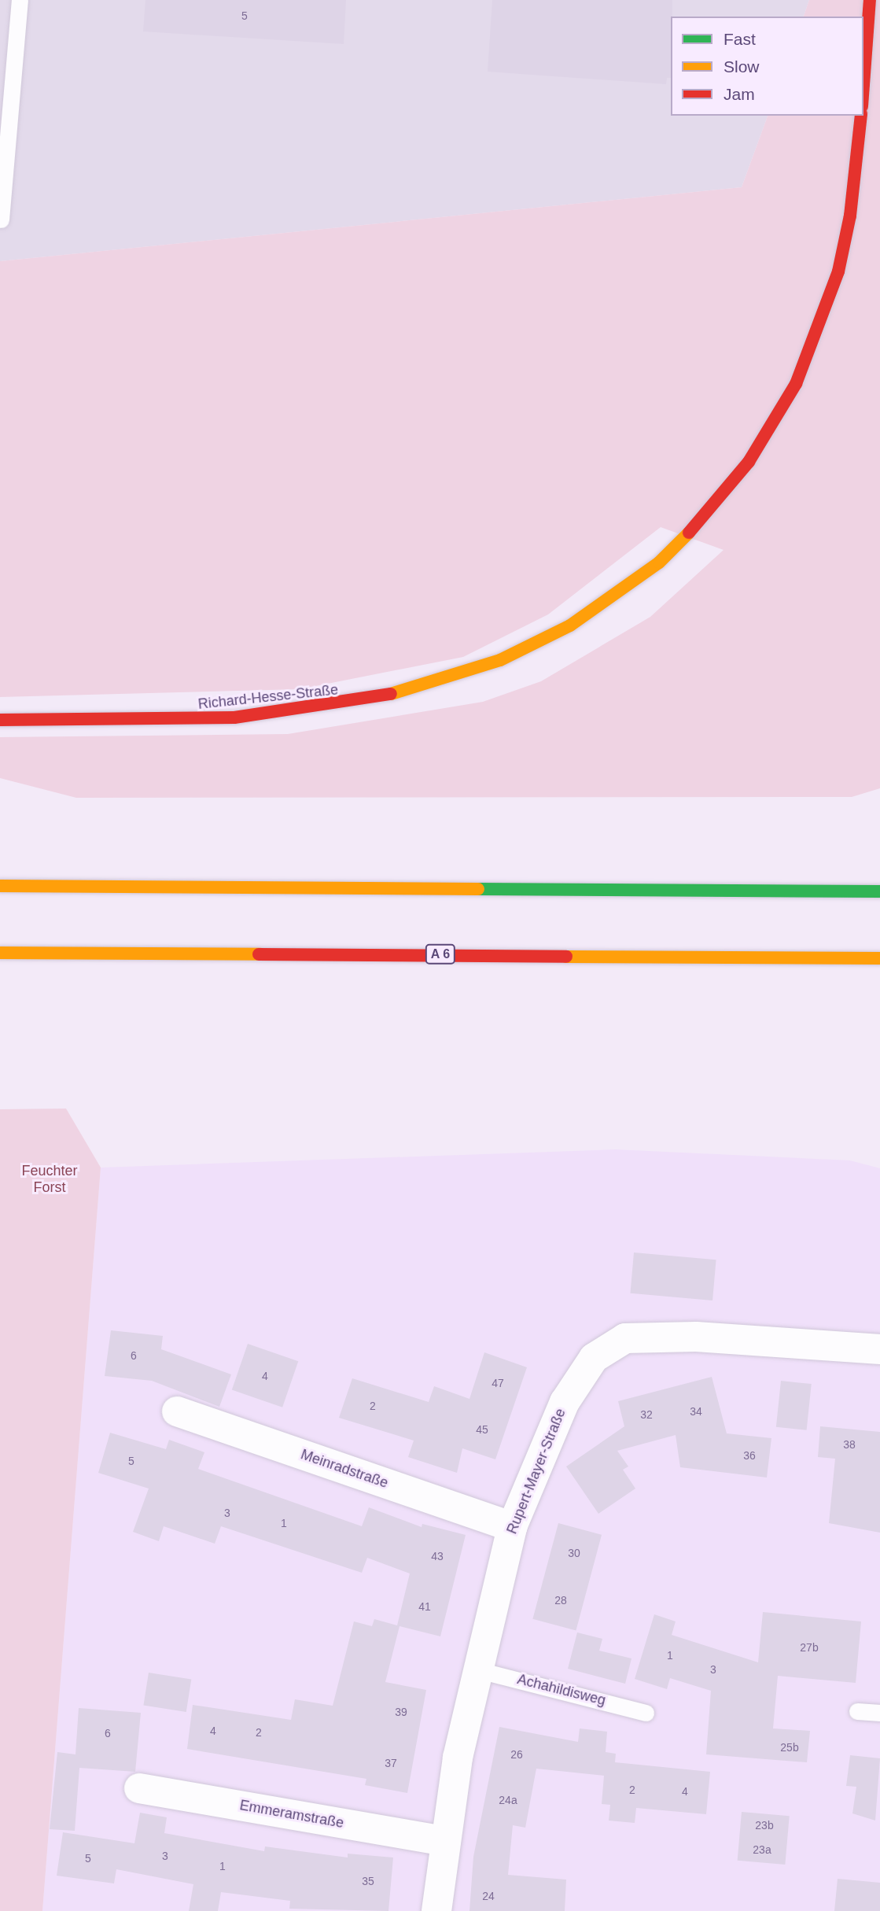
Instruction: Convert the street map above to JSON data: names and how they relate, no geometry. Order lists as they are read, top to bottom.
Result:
{
  "streets": {
    "main road": ["Richard-Hesse-Straße", "A 6"],
    "street": ["Meinradstraße", "Rupert-Mayer-Straße", "Emmeramstraße"],
    "lane": ["Achahildisweg"]
  },
  "crossings": [
    ["Meinradstraße", "Rupert-Mayer-Straße"],
    ["Rupert-Mayer-Straße", "Achahildisweg"],
    ["Rupert-Mayer-Straße", "Emmeramstraße"]
  ],
  "parks": ["Feuchter Forst"],
  "house_numbers": [
    "5",
    "6",
    "4",
    "47",
    "2",
    "34",
    "32",
    "45",
    "38",
    "36",
    "5",
    "3",
    "1",
    "30",
    "43",
    "28",
    "41",
    "27b",
    "1",
    "3",
    "39",
    "4",
    "2",
    "6",
    "25b",
    "26",
    "37",
    "2",
    "4",
    "24a",
    "23b",
    "23a",
    "3",
    "5",
    "1",
    "35",
    "24"
  ],
  "legend": ["Fast", "Slow", "Jam"]
}
